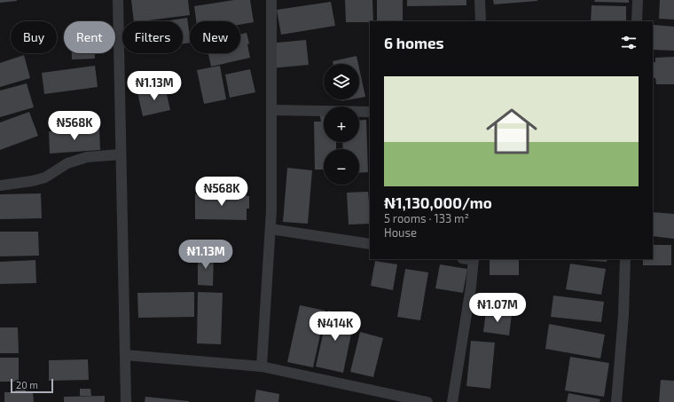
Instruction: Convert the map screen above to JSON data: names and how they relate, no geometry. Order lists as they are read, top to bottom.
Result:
{
  "scale_bar": "20 m",
  "page": {
    "chip": [
      "Buy",
      "Rent",
      "Filters",
      "New"
    ],
    "heading": "6 homes",
    "map_buttons": ["+", "−"],
    "list": [
      {
        "name": "₦1,130,000/mo",
        "note": "5 rooms · 133 m² · House"
      }
    ],
    "price": [
      "₦1.13M",
      "₦568K",
      "₦568K",
      "₦1.13M",
      "₦1.07M",
      "₦414K"
    ],
    "scale": "20 m"
  }
}
